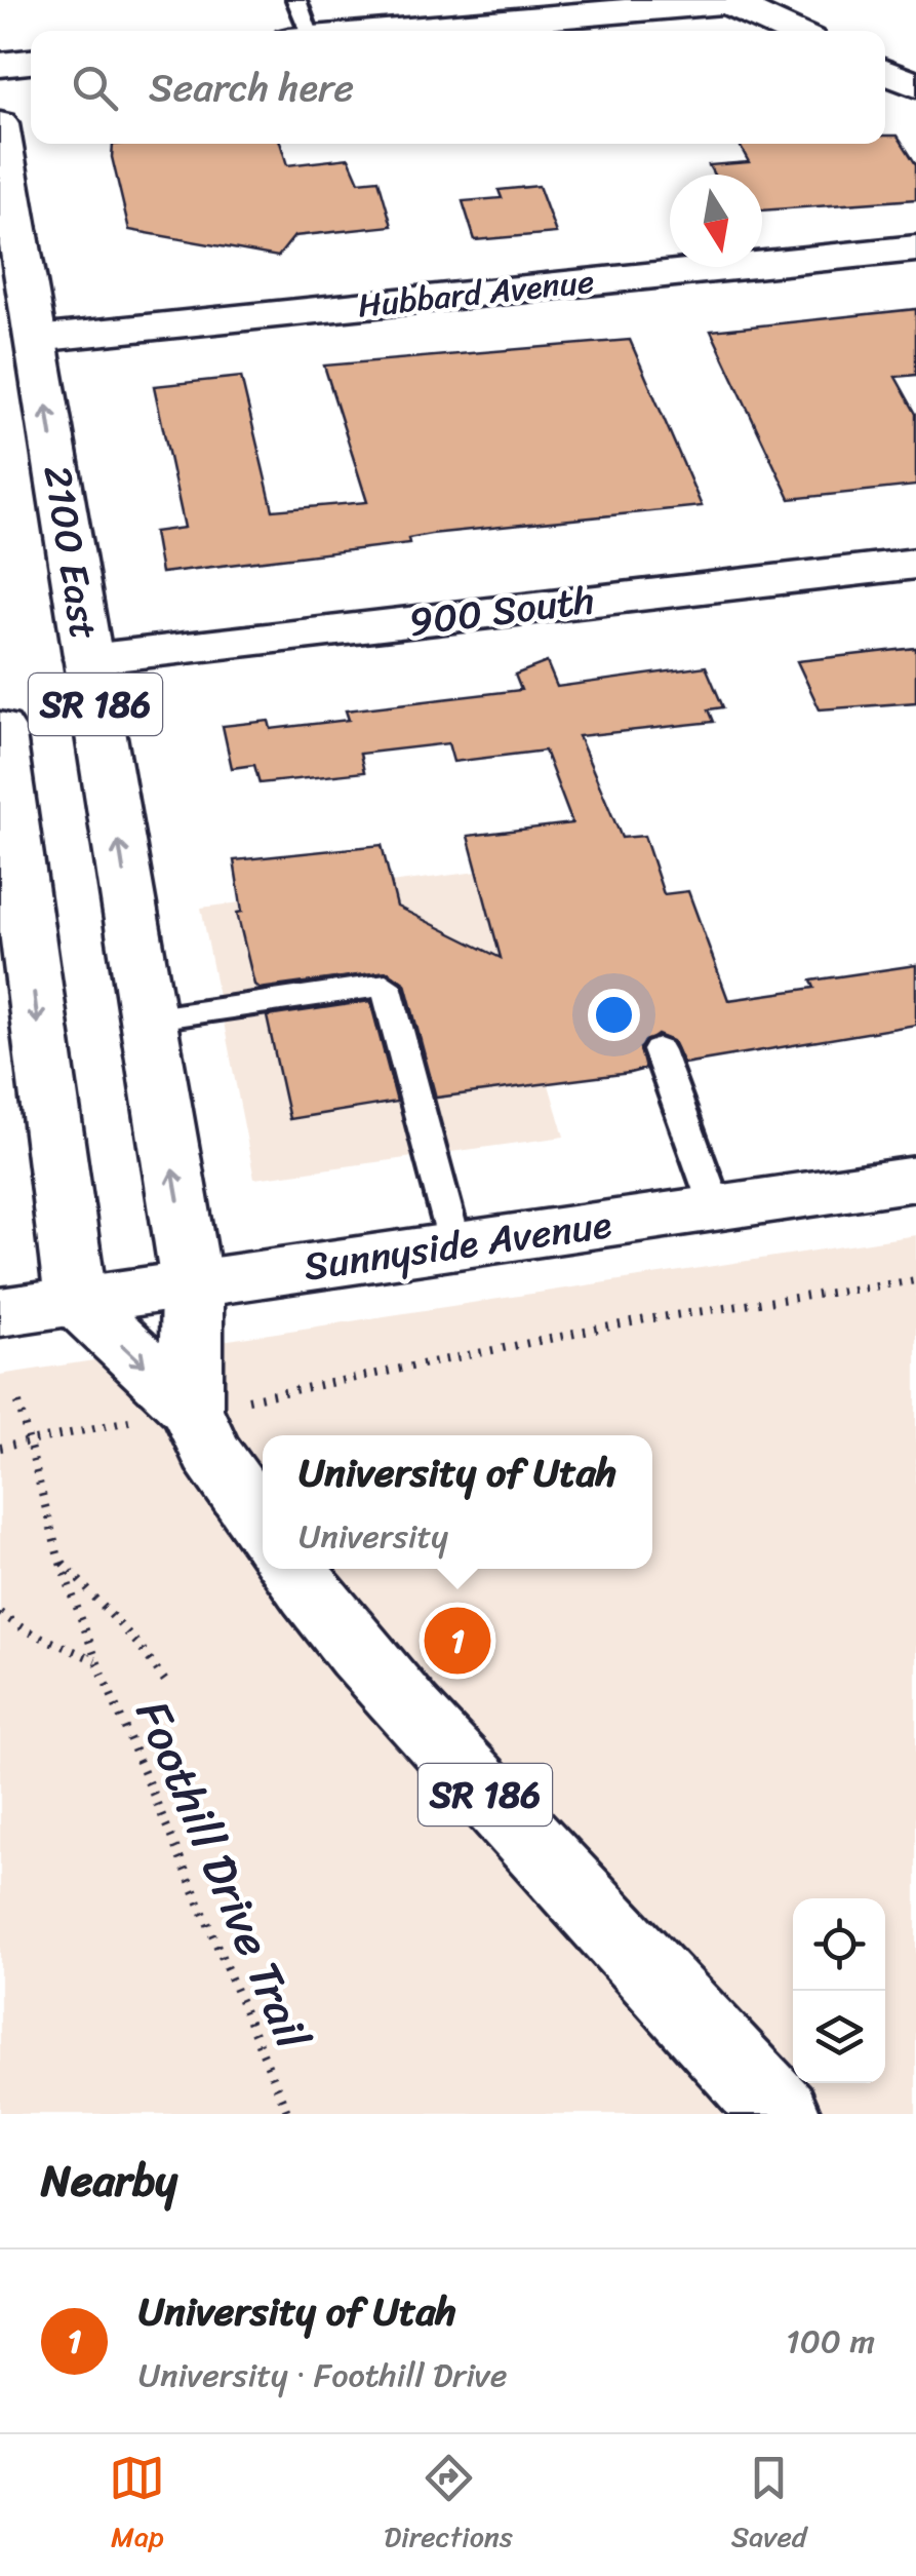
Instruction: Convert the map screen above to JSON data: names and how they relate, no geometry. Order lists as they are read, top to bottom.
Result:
{
  "streets": {
    "main road": [
      "Hubbard Avenue",
      "2100 East",
      "900 South",
      "SR 186",
      "Sunnyside Avenue"
    ],
    "path": ["Foothill Drive Trail"]
  },
  "crossings": [
    ["Hubbard Avenue", "2100 East"],
    ["2100 East", "900 South"],
    ["2100 East", "SR 186"],
    ["2100 East", "Sunnyside Avenue"],
    ["SR 186", "Sunnyside Avenue"]
  ],
  "north": "bottom",
  "page": {
    "search": "Search here",
    "popup": ["University of Utah", "University"],
    "pins": "1",
    "heading": "Nearby",
    "list": [
      {
        "mark": "1",
        "name": "University of Utah",
        "note": "University · Foothill Drive",
        "value": "100 m"
      }
    ],
    "nav": ["Map", "Directions", "Saved"]
  }
}
